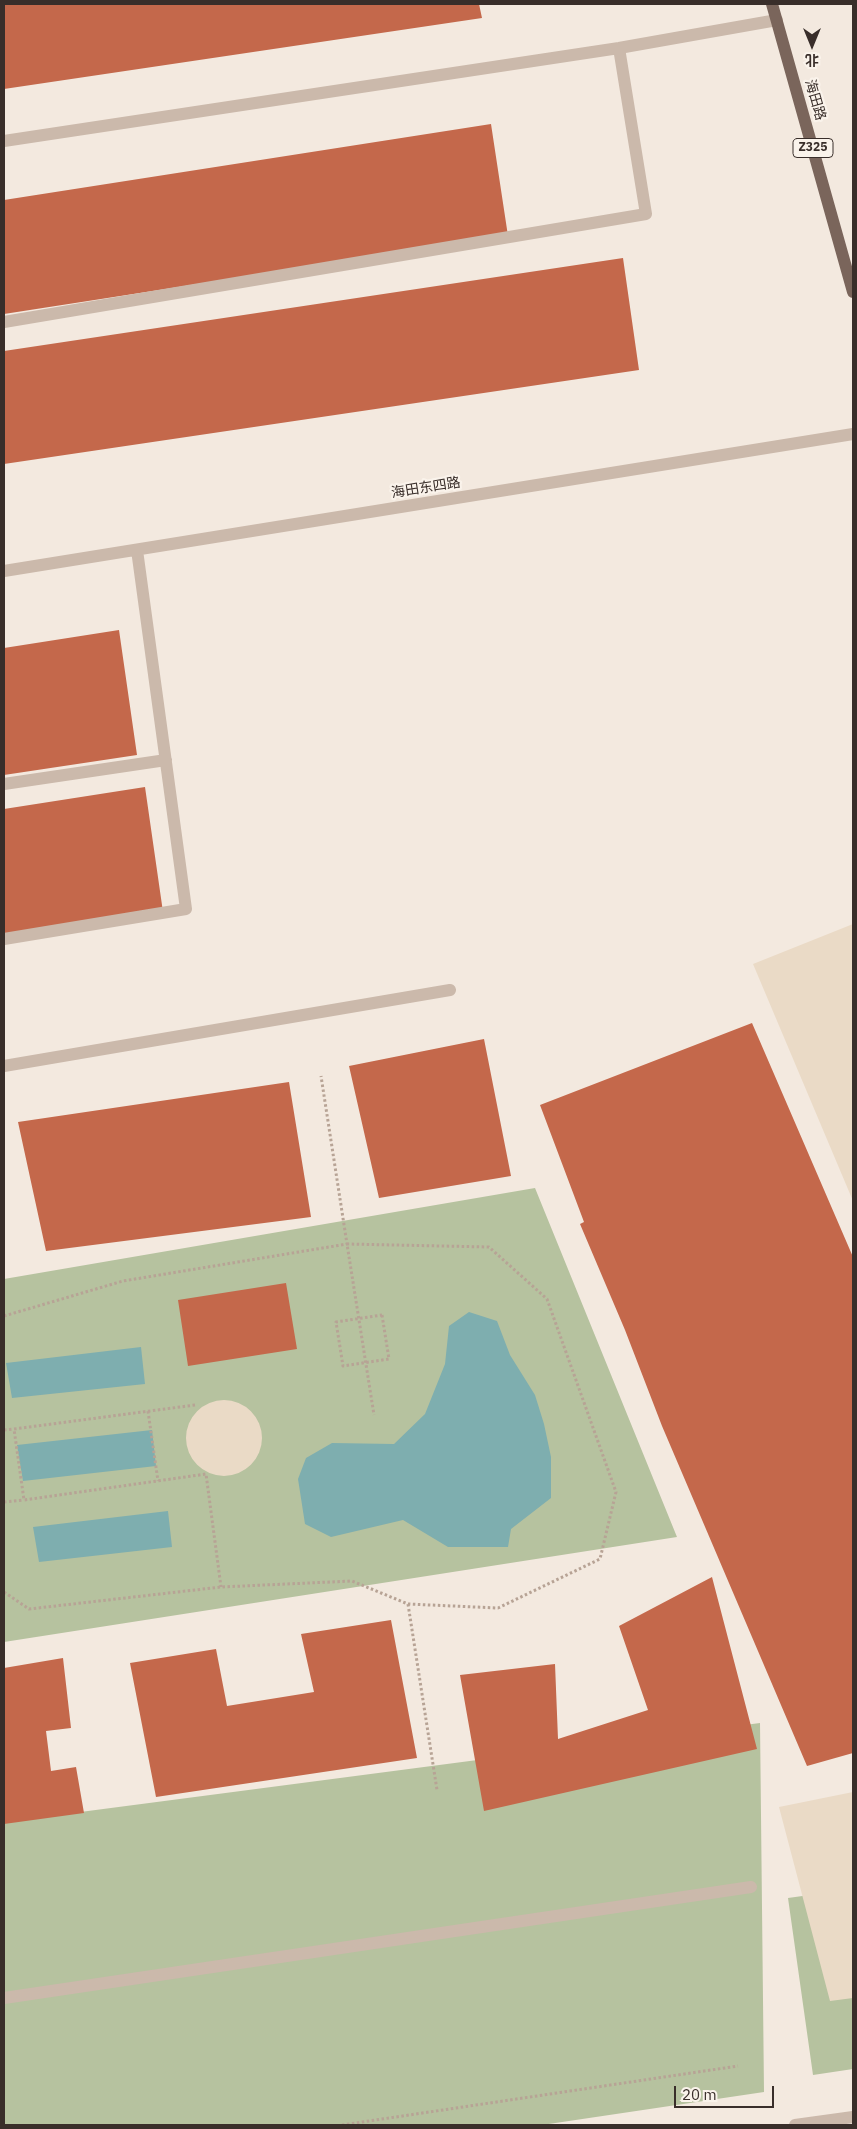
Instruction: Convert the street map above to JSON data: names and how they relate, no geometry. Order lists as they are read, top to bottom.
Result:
{
  "streets": {
    "main road": ["海田路", "Z325"],
    "street": ["海田东四路"]
  },
  "scale_bar": "20 m",
  "north": "bottom"
}
